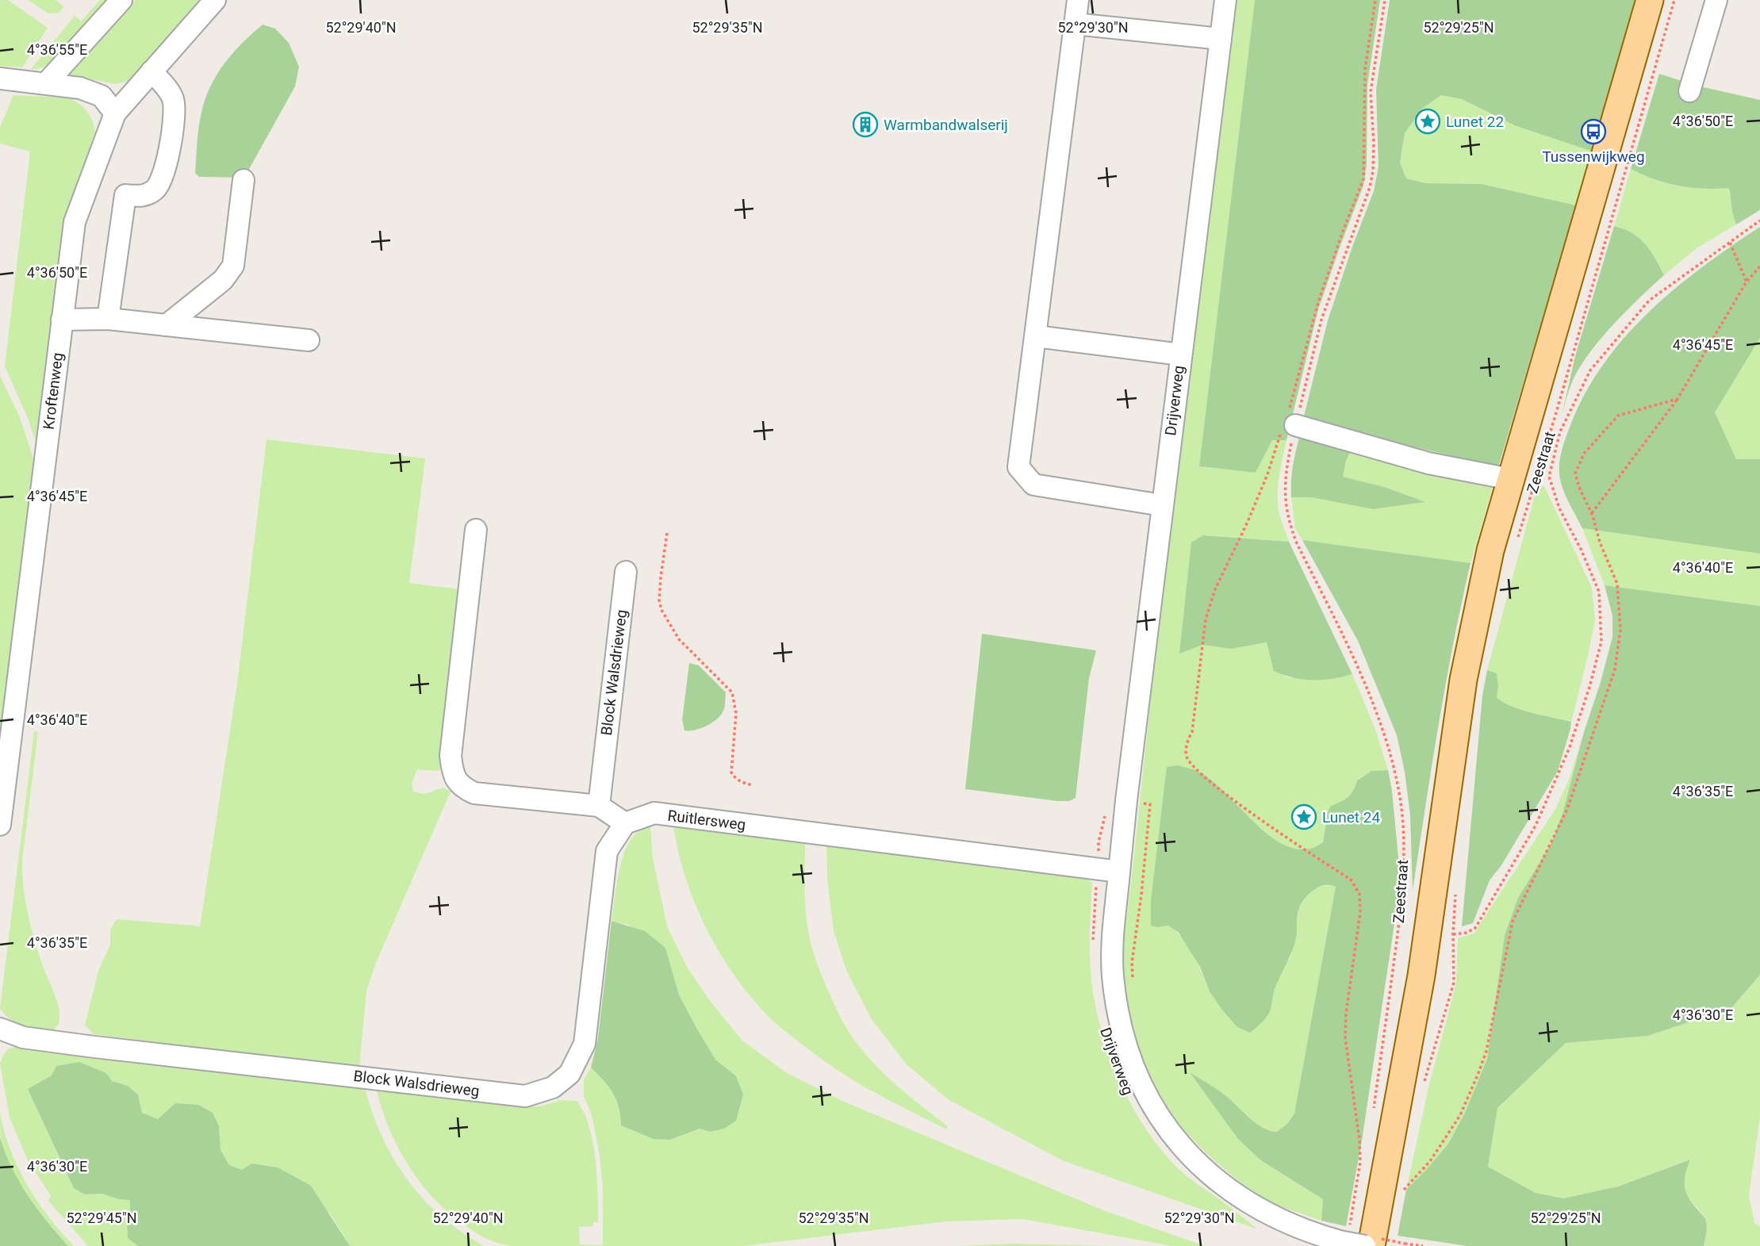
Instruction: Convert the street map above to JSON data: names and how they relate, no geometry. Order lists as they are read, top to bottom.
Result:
{
  "streets": {
    "main road": ["Zeestraat"],
    "street": [
      "Kroftenweg",
      "Drijverweg",
      "Block Walsdrieweg",
      "Ruitlersweg"
    ]
  },
  "crossings": [
    ["Drijverweg", "Ruitlersweg"],
    ["Block Walsdrieweg", "Ruitlersweg"]
  ],
  "places": {
    "place": ["Lunet 22", "Lunet 24"],
    "building": ["Warmbandwalserij"],
    "bus stop": ["Tussenwijkweg"]
  },
  "coordinates": [
    "52°29'40\"N",
    "52°29'35\"N",
    "52°29'30\"N",
    "52°29'25\"N",
    "4°36'55\"E",
    "4°36'50\"E",
    "4°36'45\"E",
    "4°36'40\"E",
    "4°36'35\"E",
    "4°36'30\"E",
    "52°29'45\"N"
  ]
}
